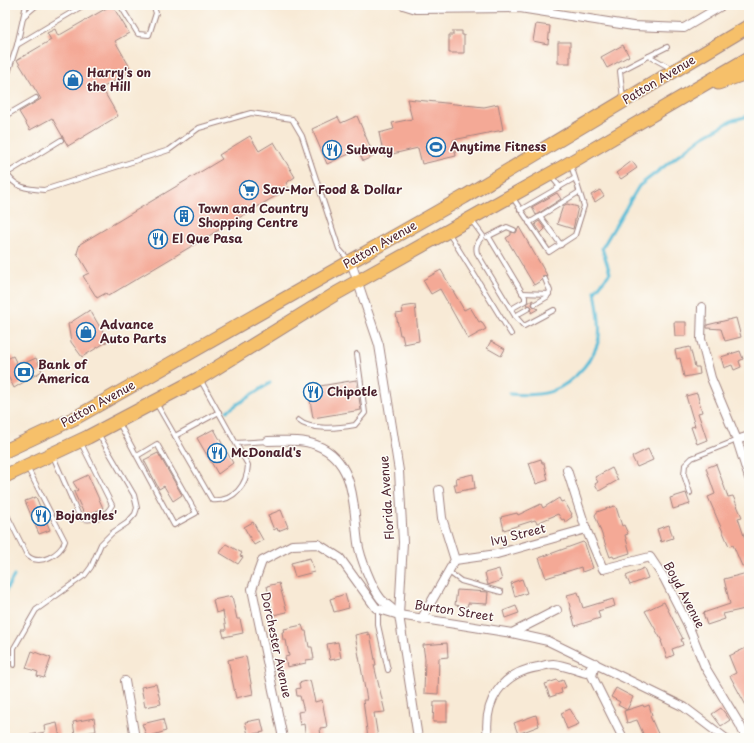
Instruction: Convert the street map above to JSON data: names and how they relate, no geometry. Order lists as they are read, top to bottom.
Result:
{
  "streets": {
    "main road": ["Patton Avenue"],
    "street": [
      "Florida Avenue",
      "Ivy Street",
      "Boyd Avenue",
      "Burton Street",
      "Dorchester Avenue"
    ]
  },
  "crossings": [
    ["Patton Avenue", "Florida Avenue"],
    ["Florida Avenue", "Burton Street"],
    ["Ivy Street", "Boyd Avenue"]
  ],
  "places": {
    "shop": ["Harry's on the Hill", "Advance Auto Parts"],
    "sports": ["Anytime Fitness"],
    "restaurant": [
      "Subway",
      "El Que Pasa",
      "Chipotle",
      "McDonald's",
      "Bojangles'"
    ],
    "supermarket": ["Sav-Mor Food & Dollar"],
    "building": ["Town and Country Shopping Centre"],
    "bank": ["Bank of America"]
  }
}
